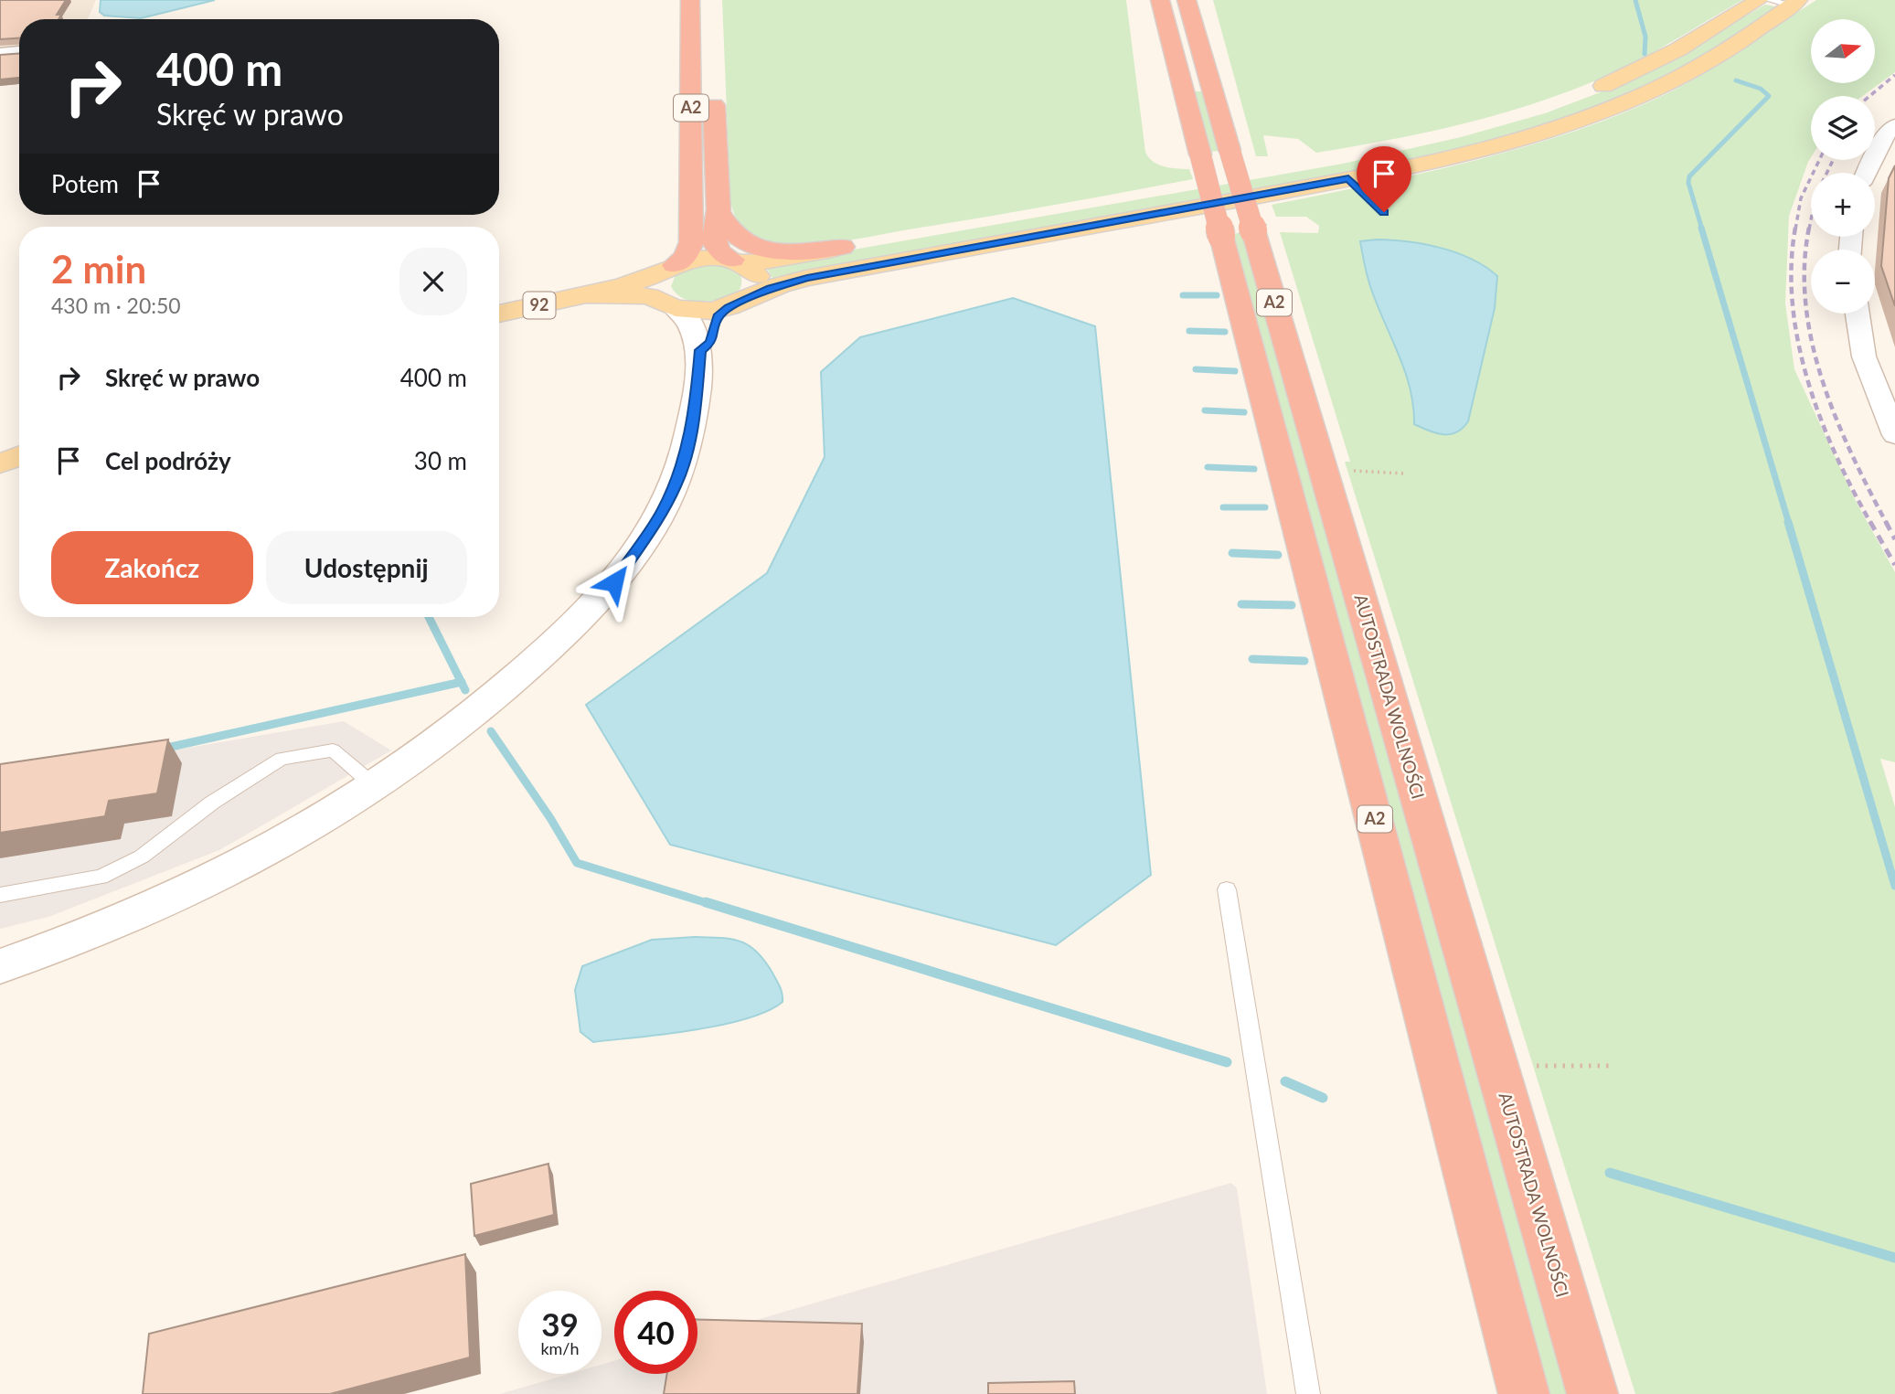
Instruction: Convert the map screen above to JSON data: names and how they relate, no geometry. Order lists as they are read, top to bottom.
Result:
{
  "streets": {
    "highway": ["A2", "AUTOSTRADA WOLNOŚCI"],
    "main road": ["92"]
  },
  "crossings": [
    ["A2", "92"],
    ["A2", "AUTOSTRADA WOLNOŚCI"]
  ],
  "north": "right",
  "page": {
    "map_buttons": ["+", "−"],
    "turn": ["400 m", "Skręć w prawo"],
    "then": "Potem",
    "heading": ["2 min", "430 m · 20:50"],
    "list": [
      {
        "name": "Skręć w prawo",
        "value": "400 m"
      },
      {
        "name": "Cel podróży",
        "value": "30 m"
      }
    ],
    "buttons": ["Zakończ", "Udostępnij"],
    "speed": "39 km/h",
    "limit": "40"
  }
}
